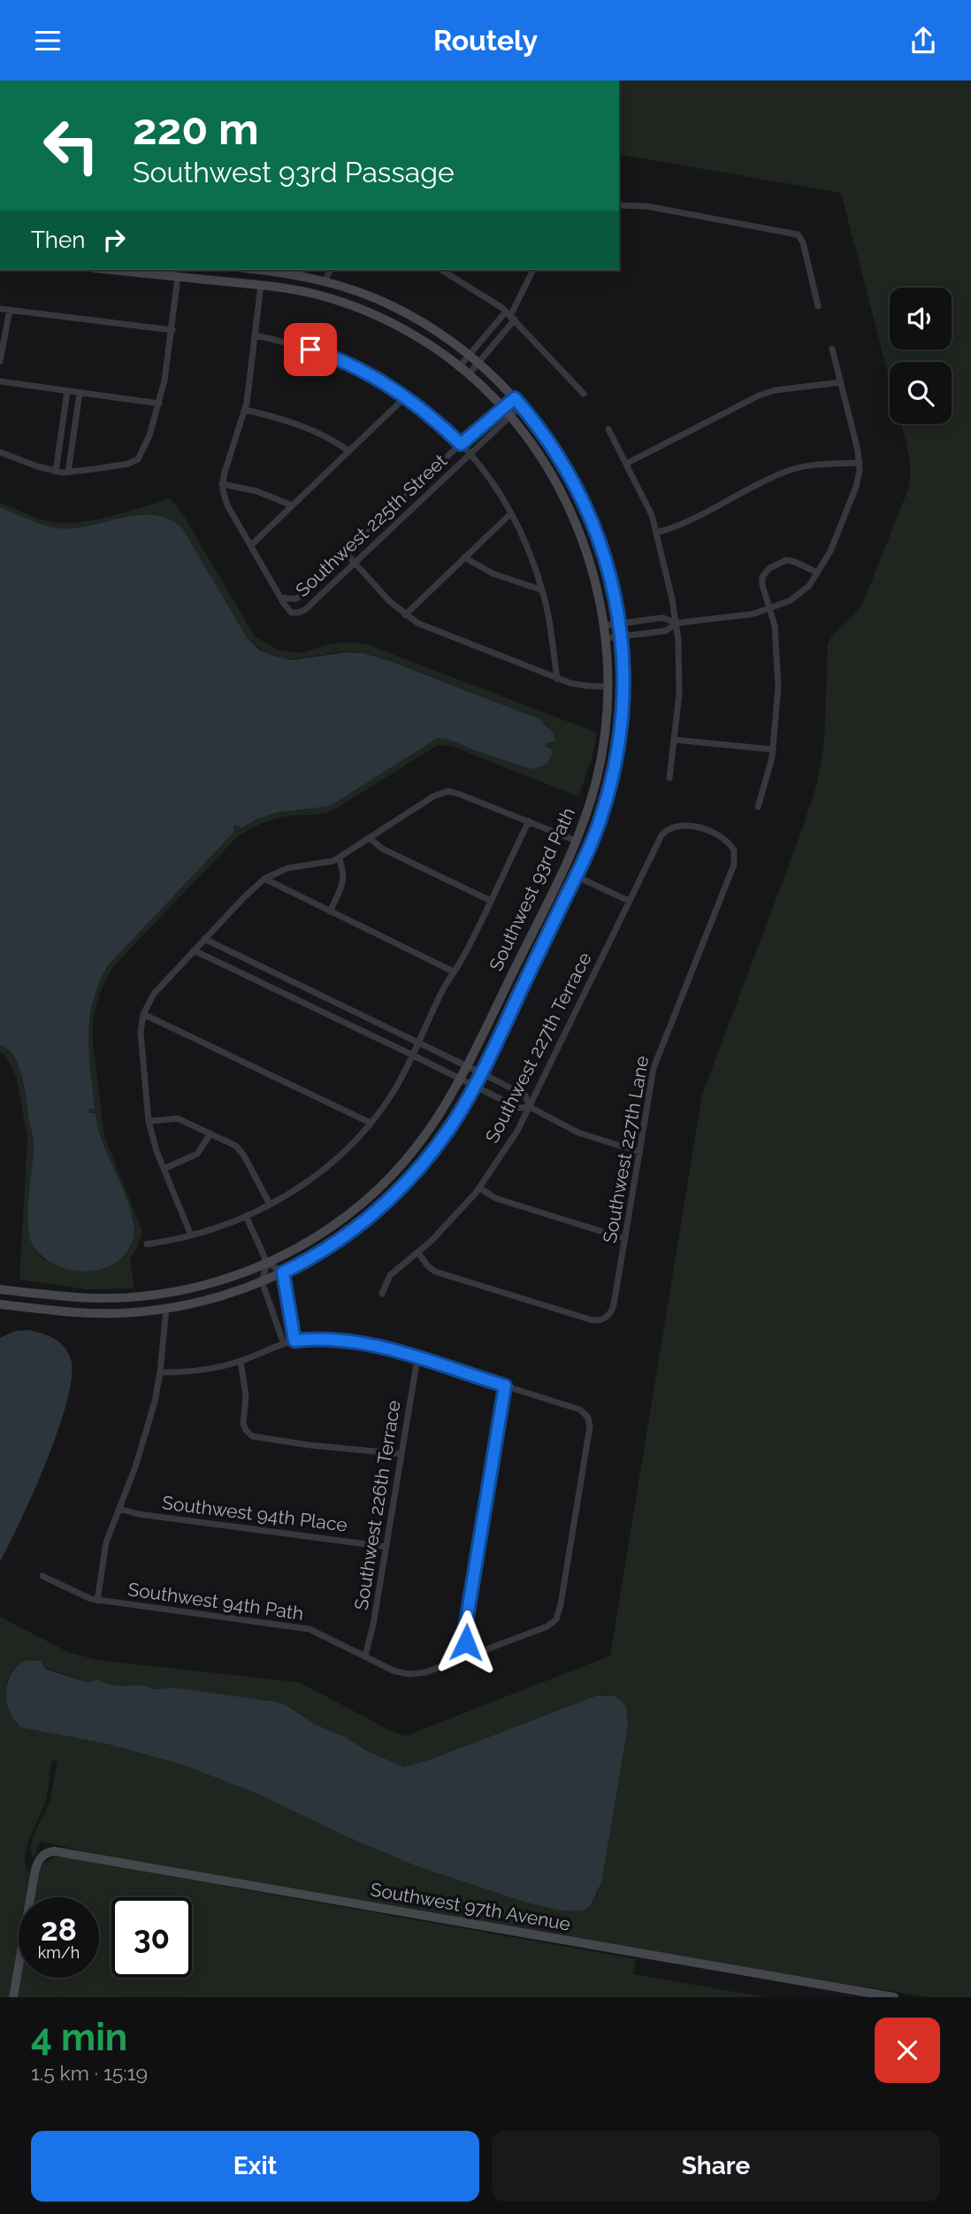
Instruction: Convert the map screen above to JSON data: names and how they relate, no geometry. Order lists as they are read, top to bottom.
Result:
{
  "streets": {
    "street": [
      "Southwest 225th Street",
      "Southwest 93rd Path",
      "Southwest 227th Terrace",
      "Southwest 227th Lane",
      "Southwest 226th Terrace",
      "Southwest 94th Place",
      "Southwest 94th Path",
      "Southwest 97th Avenue"
    ]
  },
  "crossings": [
    ["Southwest 225th Street", "Southwest 93rd Path"],
    ["Southwest 227th Terrace", "Southwest 227th Lane"],
    ["Southwest 226th Terrace", "Southwest 94th Place"],
    ["Southwest 226th Terrace", "Southwest 94th Path"]
  ],
  "page": {
    "header": "Routely",
    "turn": ["220 m", "Southwest 93rd Passage"],
    "then": "Then",
    "speed": "28 km/h",
    "limit": "30",
    "heading": ["4 min", "1.5 km · 15:19"],
    "buttons": ["Exit", "Share"]
  }
}
